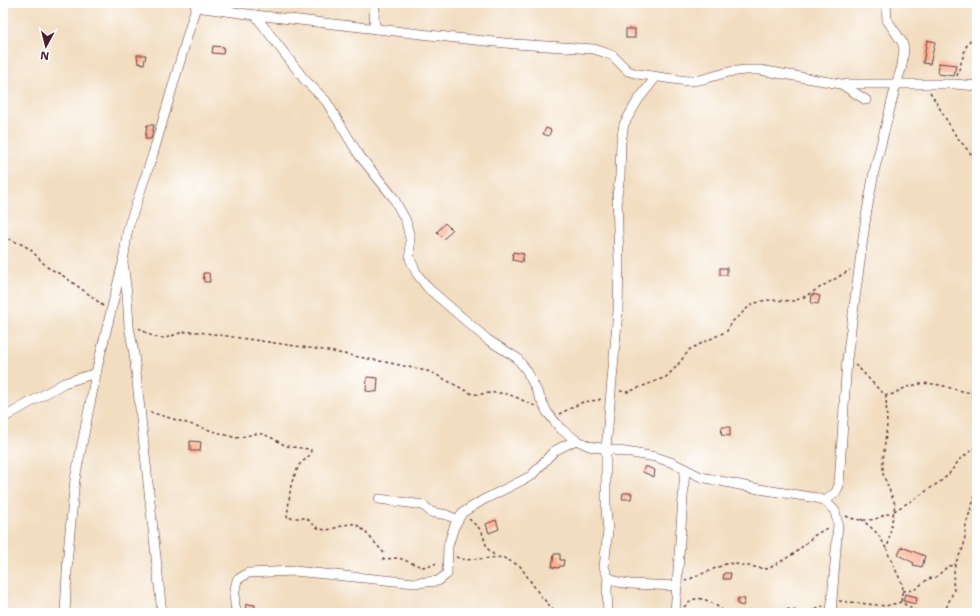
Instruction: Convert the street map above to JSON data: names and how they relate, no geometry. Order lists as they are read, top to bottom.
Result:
{
  "north": "bottom"
}
